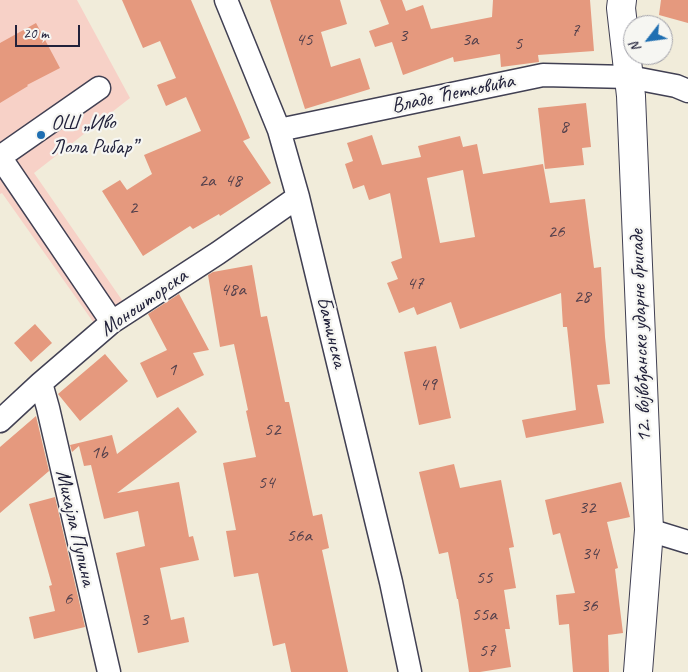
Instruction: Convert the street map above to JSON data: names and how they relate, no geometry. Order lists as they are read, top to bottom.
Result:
{
  "streets": {
    "main road": ["12. војвођанске ударне бригаде"],
    "street": [
      "Владе Ћетковића",
      "Моношторска",
      "Батинска",
      "Михајла Пупина"
    ]
  },
  "crossings": [
    ["Владе Ћетковића", "Батинска"],
    ["Владе Ћетковића", "12. војвођанске ударне бригаде"],
    ["Моношторска", "Батинска"],
    ["Моношторска", "Михајла Пупина"]
  ],
  "places": ["ОШ „Иво Лола Рибар”"],
  "house_numbers": [
    "7",
    "3",
    "45",
    "3a",
    "5",
    "8",
    "2a",
    "48",
    "2",
    "26",
    "47",
    "48a",
    "28",
    "1",
    "49",
    "52",
    "1b",
    "54",
    "32",
    "56a",
    "34",
    "55",
    "6",
    "36",
    "55a",
    "3",
    "57"
  ],
  "scale_bar": "20 m",
  "north": "bottom left"
}
